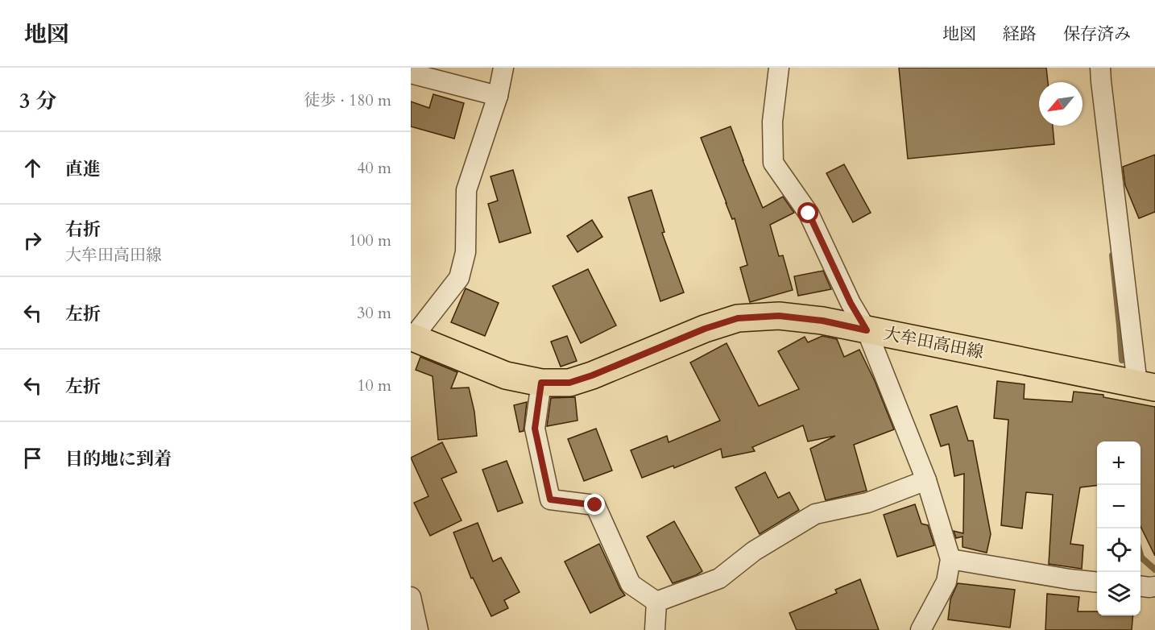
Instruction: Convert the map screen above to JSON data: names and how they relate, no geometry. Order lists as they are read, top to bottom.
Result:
{
  "streets": {
    "main road": ["大牟田高田線"]
  },
  "north": "bottom left",
  "page": {
    "header": "地図",
    "nav": ["地図", "経路", "保存済み"],
    "heading": ["3 分", "徒歩 · 180 m"],
    "list": [
      ["直進", "40 m"],
      ["右折", "大牟田高田線", "100 m"],
      ["左折", "30 m"],
      ["左折", "10 m"],
      "目的地に到着"
    ],
    "map_buttons": ["+", "−"]
  }
}
